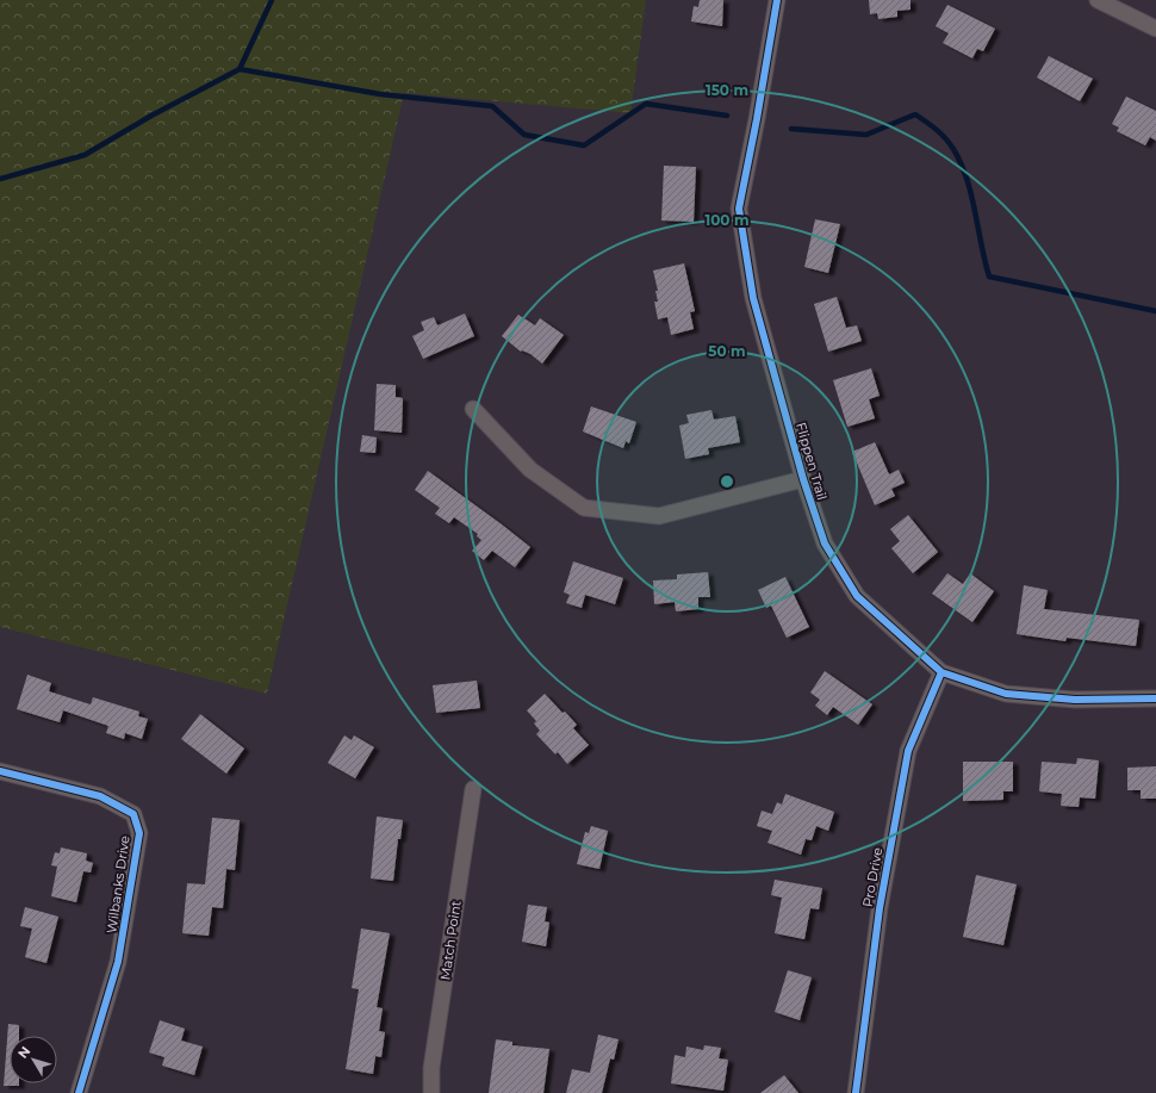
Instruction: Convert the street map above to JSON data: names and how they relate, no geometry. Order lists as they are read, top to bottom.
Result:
{
  "streets": {
    "street": [
      "Flippen Trail",
      "Pro Drive",
      "Wilbanks Drive",
      "Match Point"
    ]
  },
  "crossings": [
    ["Flippen Trail", "Pro Drive"]
  ],
  "north": "top left",
  "rings": ["150 m", "100 m", "50 m"]
}
